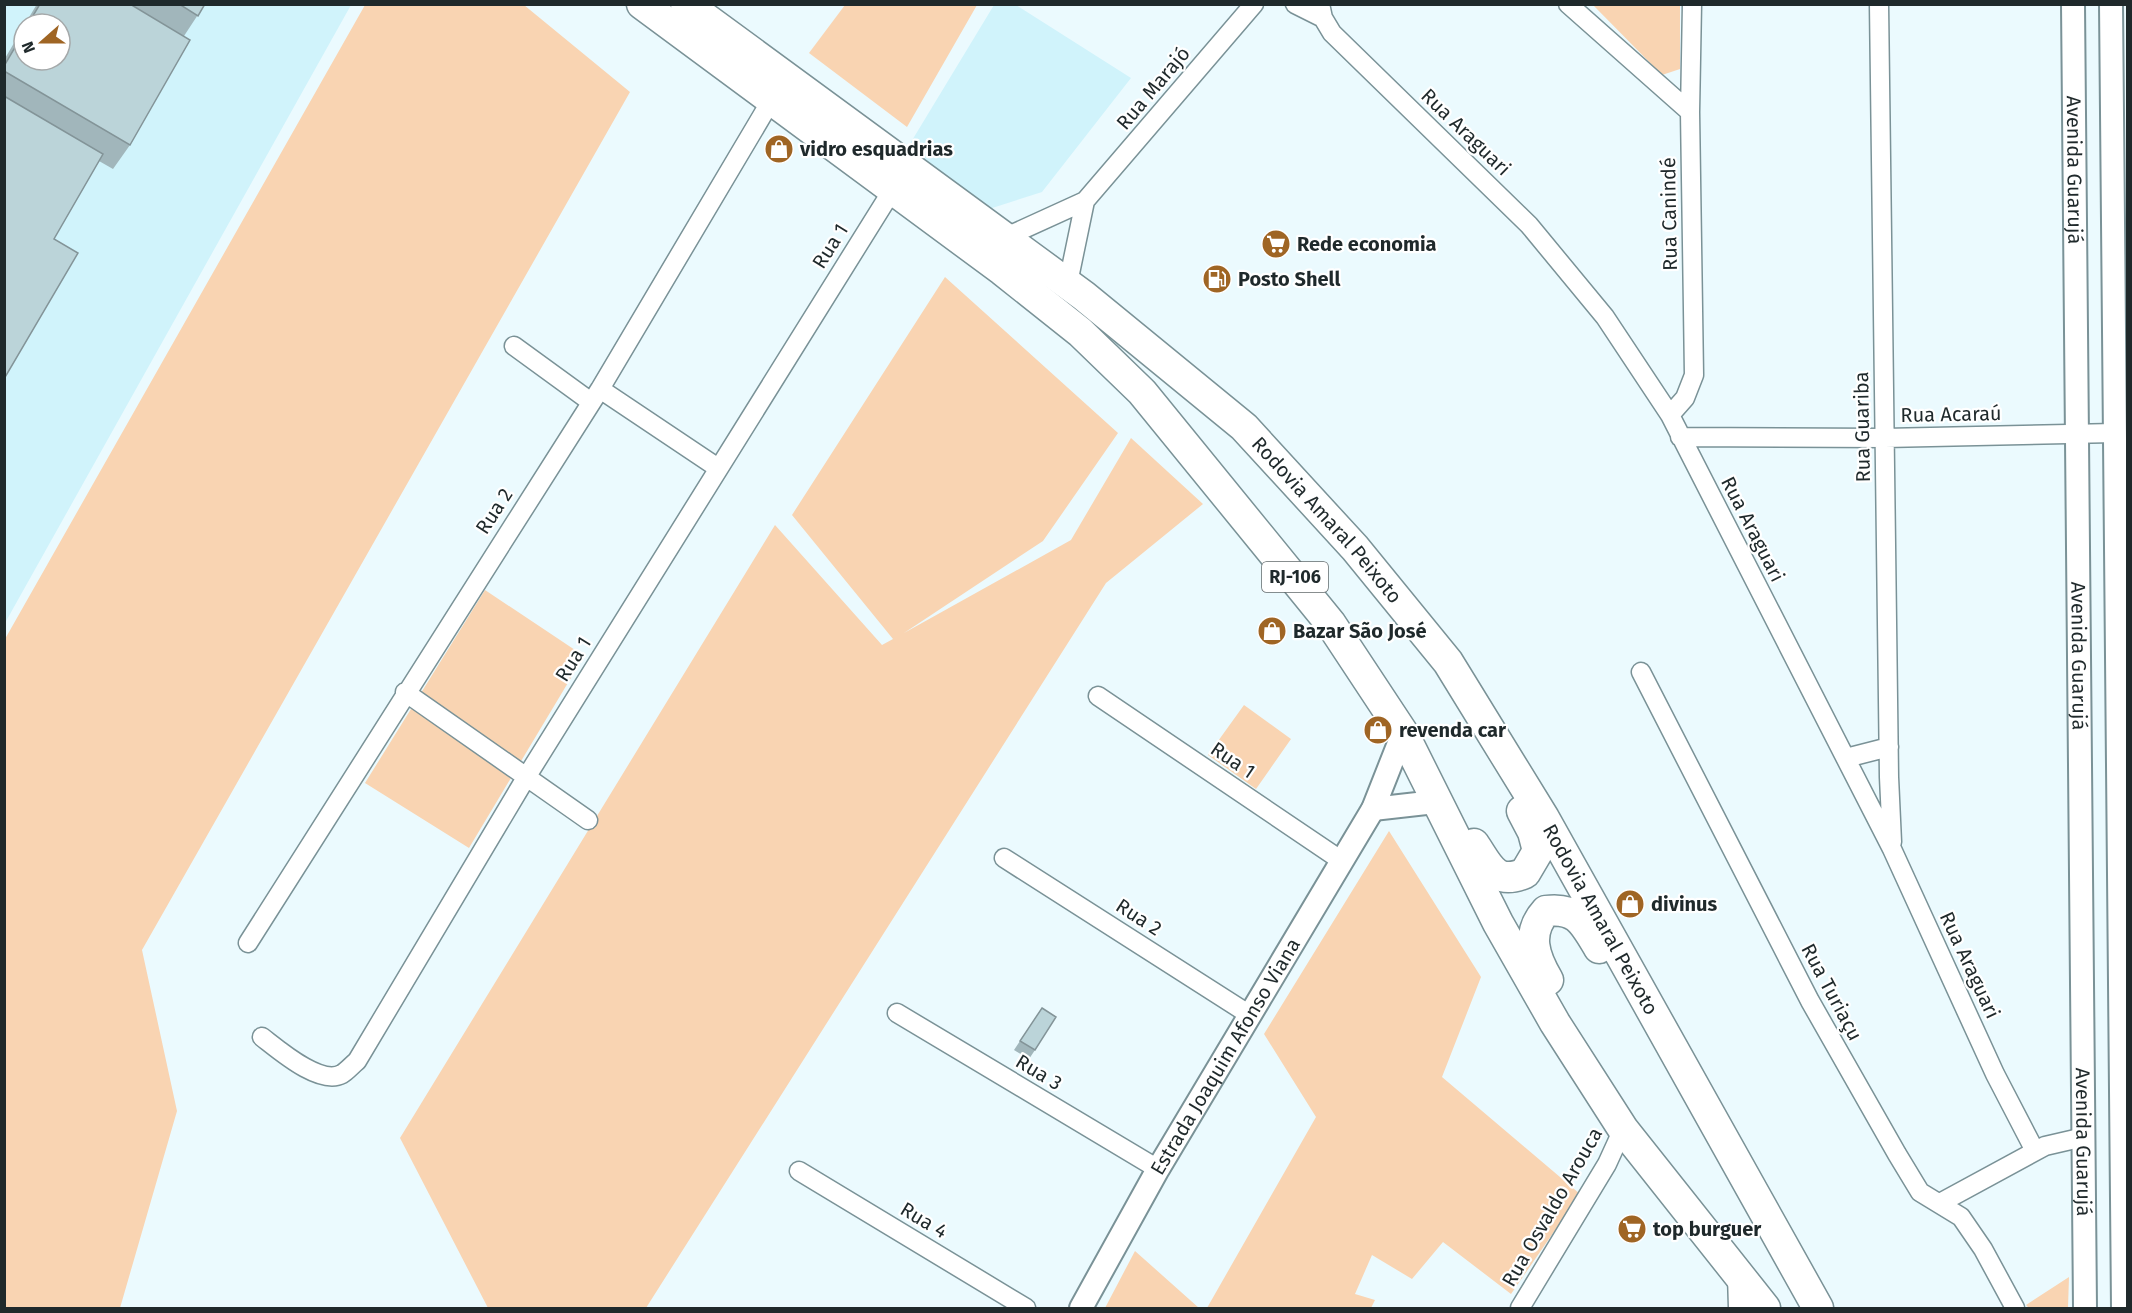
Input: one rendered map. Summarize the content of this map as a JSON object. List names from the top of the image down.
{
  "streets": {
    "highway": ["Rodovia Amaral Peixoto", "RJ-106"],
    "street": [
      "Rua Marajó",
      "Rua Araguari",
      "Avenida Guarujá",
      "Rua Canindé",
      "Rua 1",
      "Rua Acaraú",
      "Rua Guariba",
      "Rua 2",
      "Rua Turiaçu",
      "Estrada Joaquim Afonso Viana",
      "Rua 3",
      "Rua Osvaldo Arouca",
      "Rua 4"
    ]
  },
  "crossings": [
    ["Rua Marajó", "Rodovia Amaral Peixoto"],
    ["Rua Araguari", "Rua Canindé"],
    ["Rua Araguari", "Rua Acaraú"],
    ["Rua Araguari", "Rua Guariba"],
    ["Avenida Guarujá", "Rua Acaraú"],
    ["Rua 1", "RJ-106"],
    ["Rua 1", "Estrada Joaquim Afonso Viana"],
    ["Rua Acaraú", "Rua Guariba"],
    ["Rua 2", "RJ-106"],
    ["Rua 2", "Estrada Joaquim Afonso Viana"],
    ["RJ-106", "Estrada Joaquim Afonso Viana"],
    ["RJ-106", "Rua Osvaldo Arouca"],
    ["Estrada Joaquim Afonso Viana", "Rua 3"]
  ],
  "places": {
    "shop": [
      "vidro esquadrias",
      "Bazar São José",
      "revenda car",
      "divinus"
    ],
    "supermarket": ["Rede economia", "top burguer"],
    "fuel station": ["Posto Shell"]
  },
  "north": "left"
}
